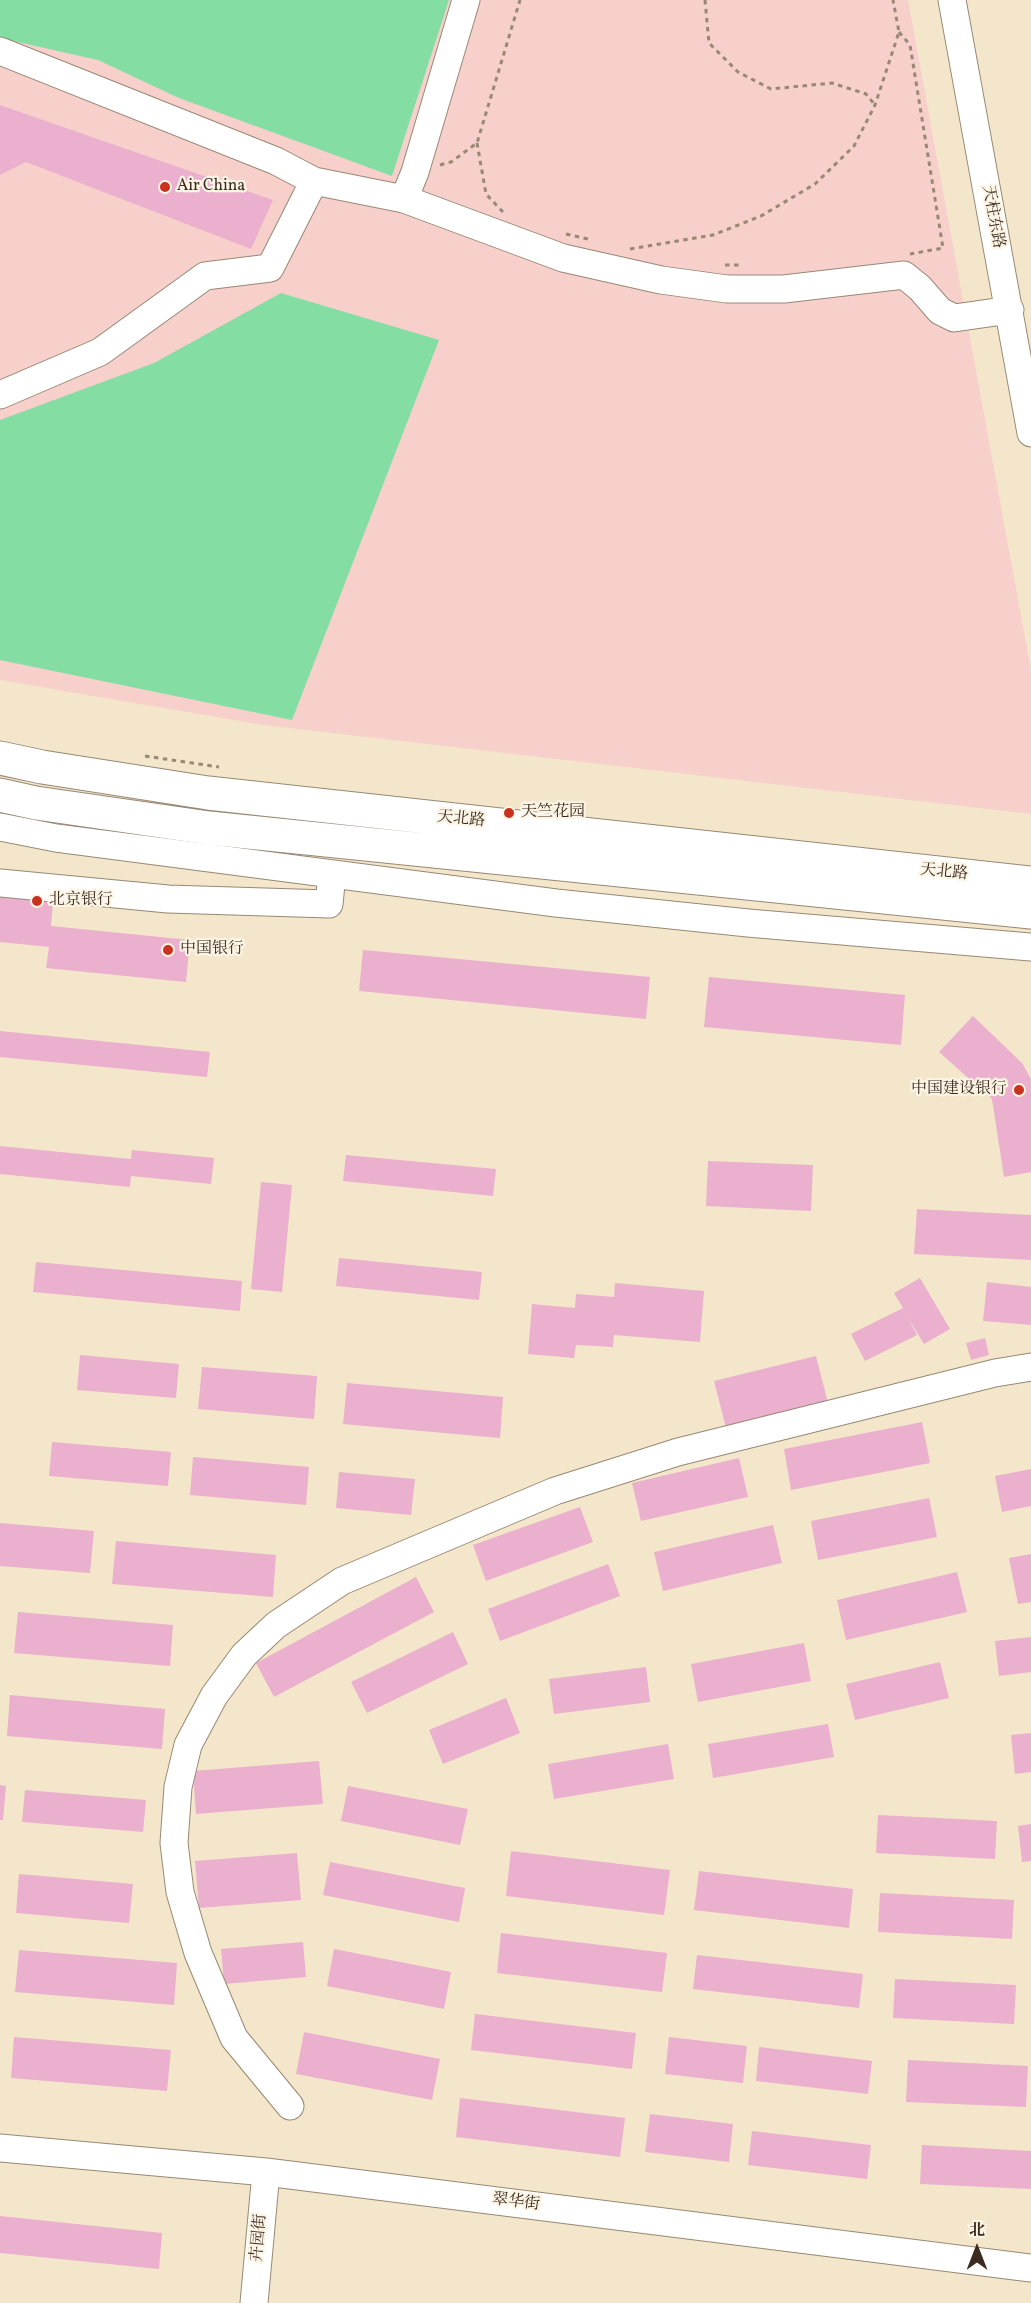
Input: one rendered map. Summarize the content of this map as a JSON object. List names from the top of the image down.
{
  "streets": {
    "main road": ["天北路"],
    "street": ["天柱东路", "翠华街", "卉园街"]
  },
  "crossings": [
    ["翠华街", "卉园街"]
  ],
  "places": [
    "Air China",
    "天竺花园",
    "北京银行",
    "中国银行",
    "中国建设银行"
  ],
  "north": "top"
}
